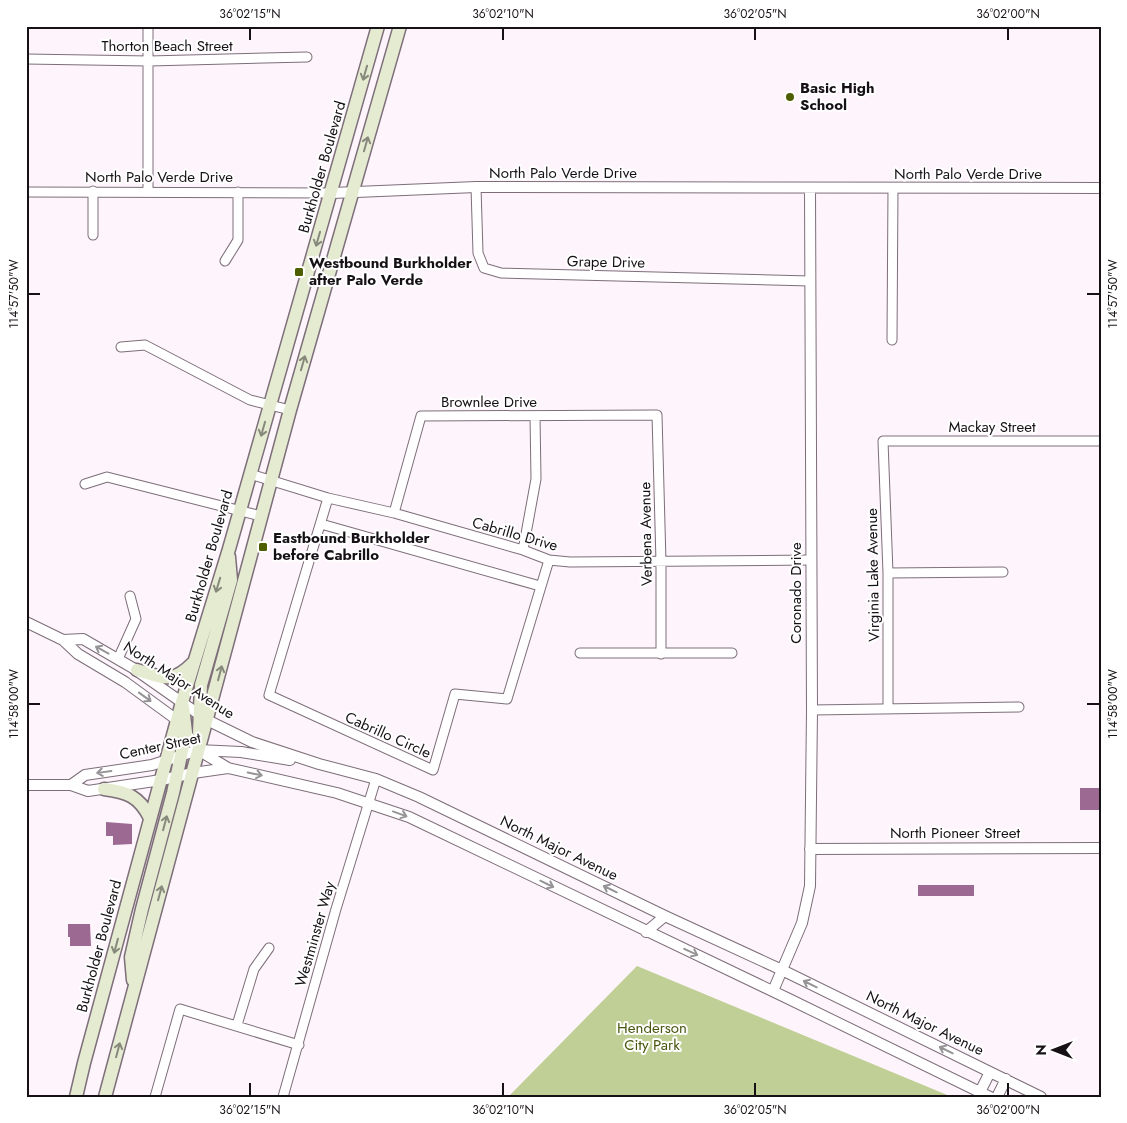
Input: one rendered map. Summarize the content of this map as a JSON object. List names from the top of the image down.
{
  "streets": {
    "main road": ["Burkholder Boulevard"],
    "street": [
      "Thorton Beach Street",
      "North Palo Verde Drive",
      "Grape Drive",
      "Brownlee Drive",
      "Mackay Street",
      "Cabrillo Drive",
      "Verbena Avenue",
      "Virginia Lake Avenue",
      "Coronado Drive",
      "North Major Avenue",
      "Cabrillo Circle",
      "Center Street",
      "North Pioneer Street",
      "Westminster Way"
    ]
  },
  "crossings": [
    ["Burkholder Boulevard", "North Palo Verde Drive"],
    ["Burkholder Boulevard", "Cabrillo Drive"],
    ["Burkholder Boulevard", "North Major Avenue"],
    ["Burkholder Boulevard", "Center Street"],
    ["North Palo Verde Drive", "Grape Drive"],
    ["North Palo Verde Drive", "Coronado Drive"],
    ["Grape Drive", "Coronado Drive"],
    ["Brownlee Drive", "Cabrillo Drive"],
    ["Brownlee Drive", "Verbena Avenue"],
    ["Mackay Street", "Virginia Lake Avenue"],
    ["Cabrillo Drive", "Verbena Avenue"],
    ["Cabrillo Drive", "Coronado Drive"],
    ["Cabrillo Drive", "Cabrillo Circle"],
    ["Coronado Drive", "North Major Avenue"],
    ["Coronado Drive", "North Pioneer Street"],
    ["North Major Avenue", "Center Street"],
    ["North Major Avenue", "Westminster Way"]
  ],
  "parks": ["Henderson City Park"],
  "places": {
    "other": ["Basic High School"],
    "transit": ["Westbound Burkholder after Palo Verde", "Eastbound Burkholder before Cabrillo"]
  },
  "north": "left",
  "coordinates": [
    "36°02'15\"N",
    "36°02'10\"N",
    "36°02'05\"N",
    "36°02'00\"N",
    "114°57'50\"W",
    "114°58'00\"W"
  ]
}
